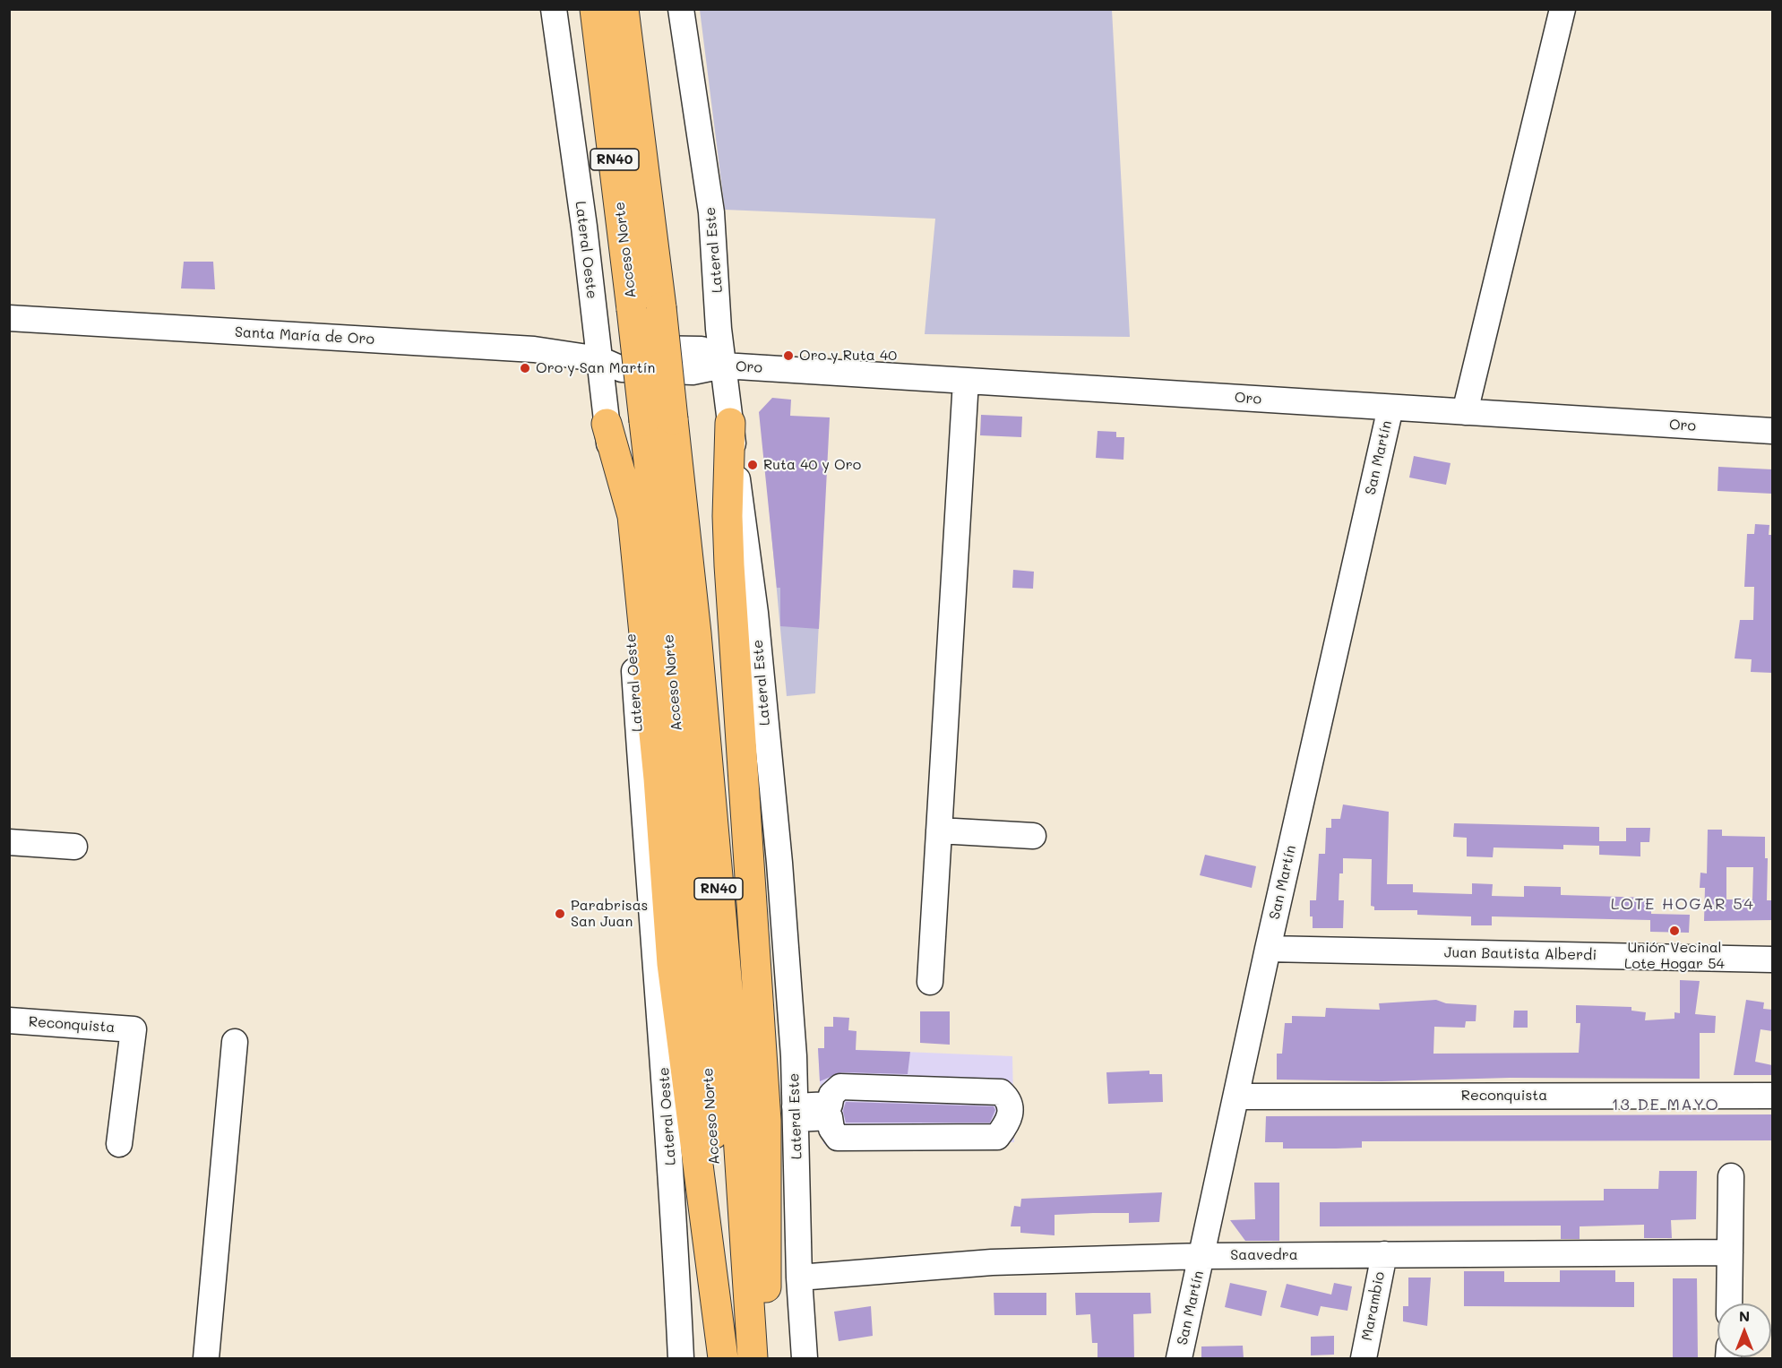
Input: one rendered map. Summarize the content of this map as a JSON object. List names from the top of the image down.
{
  "streets": {
    "highway": ["RN40", "Acceso Norte"],
    "street": [
      "Lateral Oeste",
      "Lateral Este",
      "Santa María de Oro",
      "Oro",
      "San Martín",
      "Juan Bautista Alberdi",
      "Reconquista",
      "Saavedra",
      "Marambio"
    ]
  },
  "crossings": [
    ["Lateral Oeste", "Santa María de Oro"],
    ["Lateral Oeste", "Oro"],
    ["Lateral Este", "Oro"],
    ["Lateral Este", "Saavedra"],
    ["Santa María de Oro", "Oro"],
    ["Oro", "San Martín"],
    ["San Martín", "Juan Bautista Alberdi"],
    ["San Martín", "Reconquista"],
    ["San Martín", "Saavedra"],
    ["Saavedra", "Marambio"]
  ],
  "districts": ["LOTE HOGAR 54", "13 DE MAYO"],
  "places": [
    "Oro y Ruta 40",
    "Oro y San Martín",
    "Ruta 40 y Oro",
    "Parabrisas San Juan",
    "Unión Vecinal Lote Hogar 54"
  ],
  "north": "top"
}
